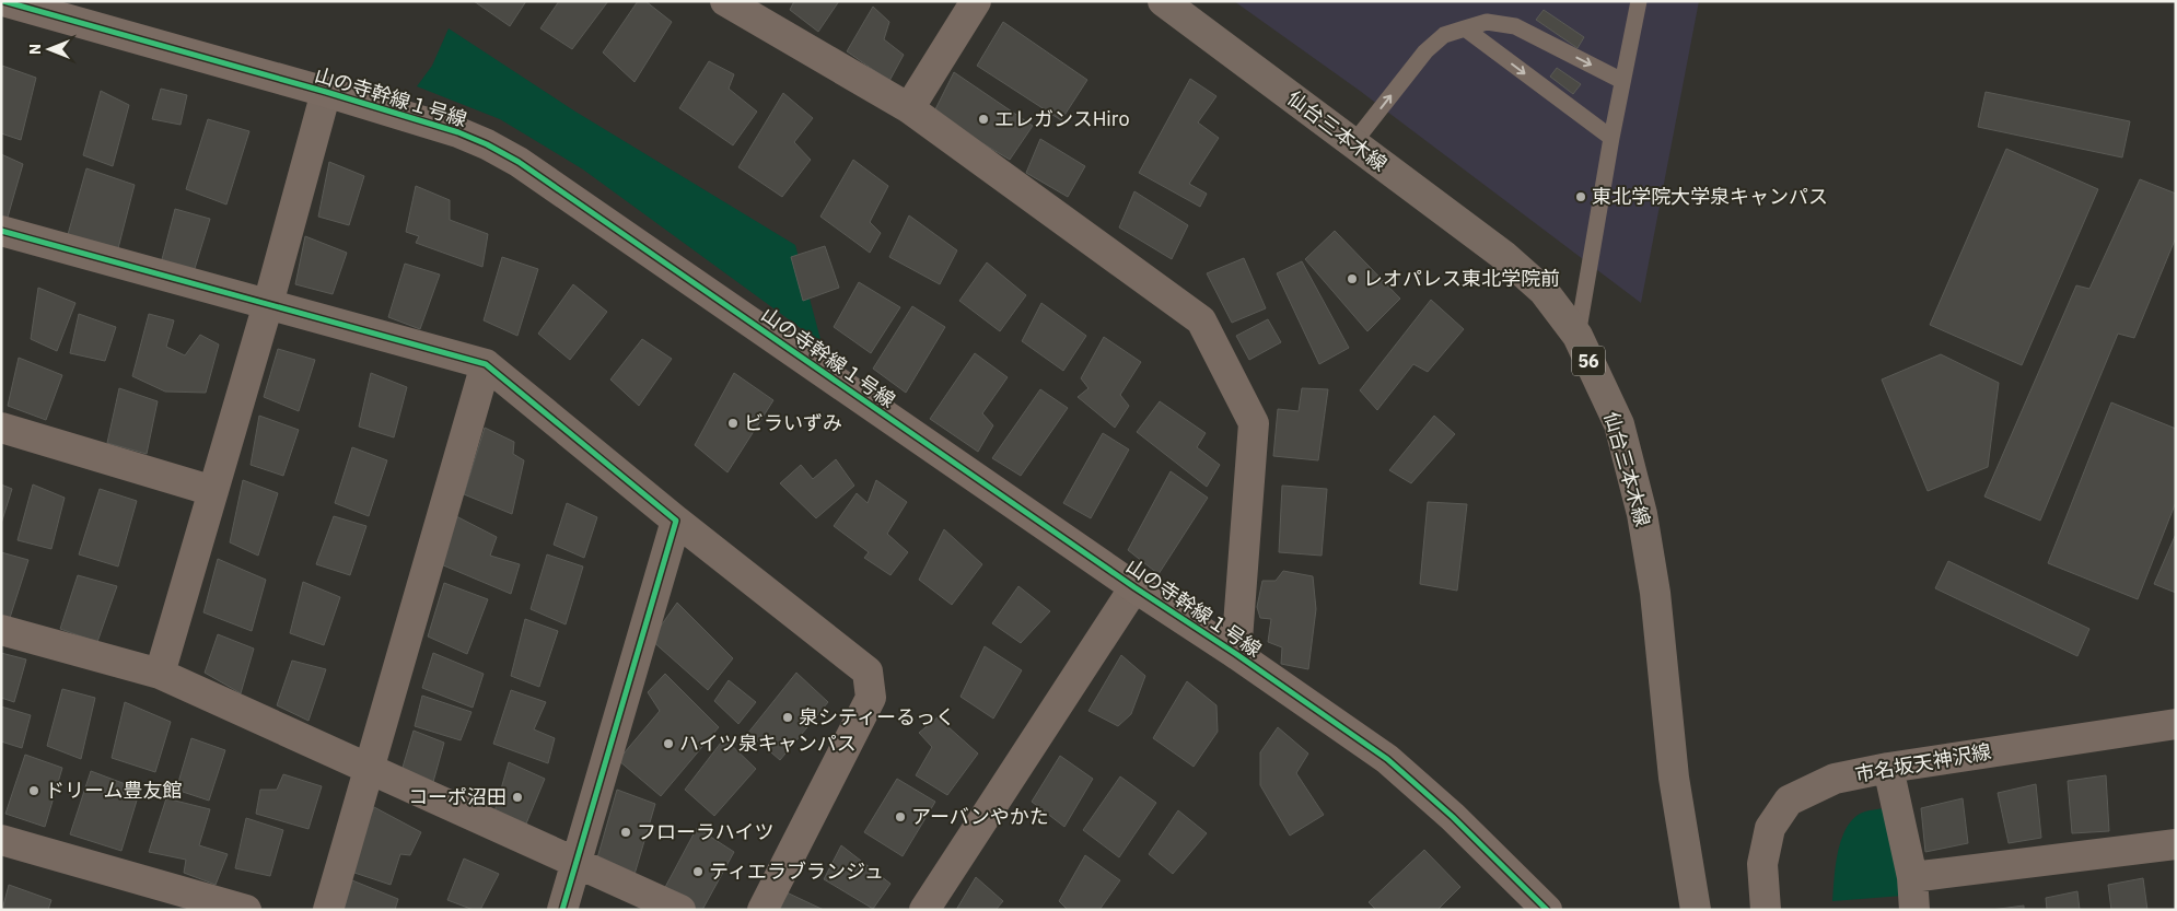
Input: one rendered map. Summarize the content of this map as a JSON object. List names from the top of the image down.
{
  "streets": {
    "main road": ["仙台三本木線", "56"],
    "street": ["山の寺幹線１号線", "市名坂天神沢線"]
  },
  "places": [
    "エレガンスHiro",
    "東北学院大学泉キャンパス",
    "レオパレス東北学院前",
    "ビラいずみ",
    "泉シティーるっく",
    "ハイツ泉キャンパス",
    "ドリーム豊友館",
    "コーポ沼田",
    "アーバンやかた",
    "フローラハイツ",
    "ティエラブランジュ"
  ],
  "north": "left"
}
